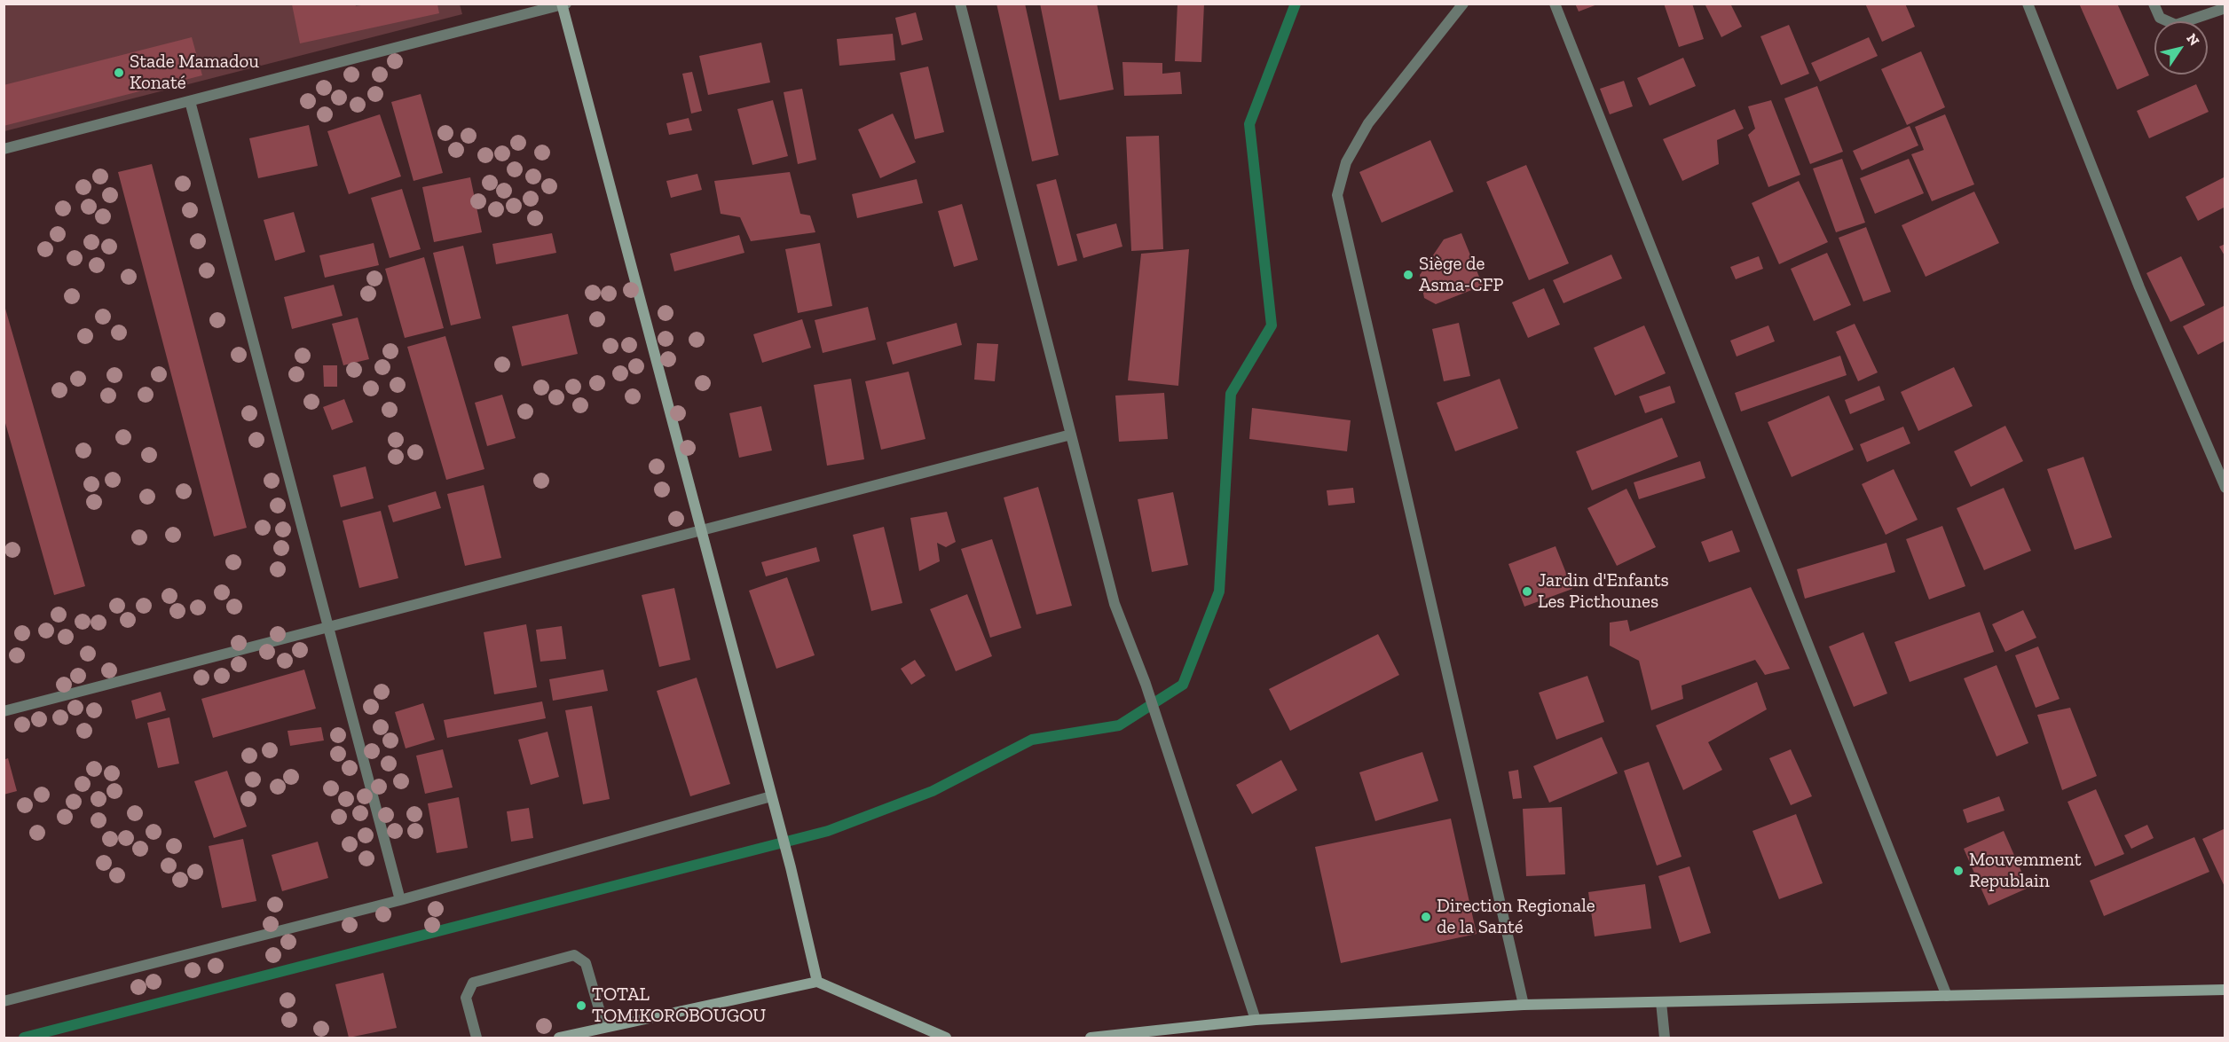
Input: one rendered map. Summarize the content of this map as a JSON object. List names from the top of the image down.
{
  "places": [
    "Stade Mamadou Konaté",
    "Siège de Asma-CFP",
    "Jardin d'Enfants Les Picthounes",
    "Mouvemment Republain",
    "Direction Regionale de la Santé",
    "TOTAL TOMIKOROBOUGOU"
  ],
  "north": "top right"
}
